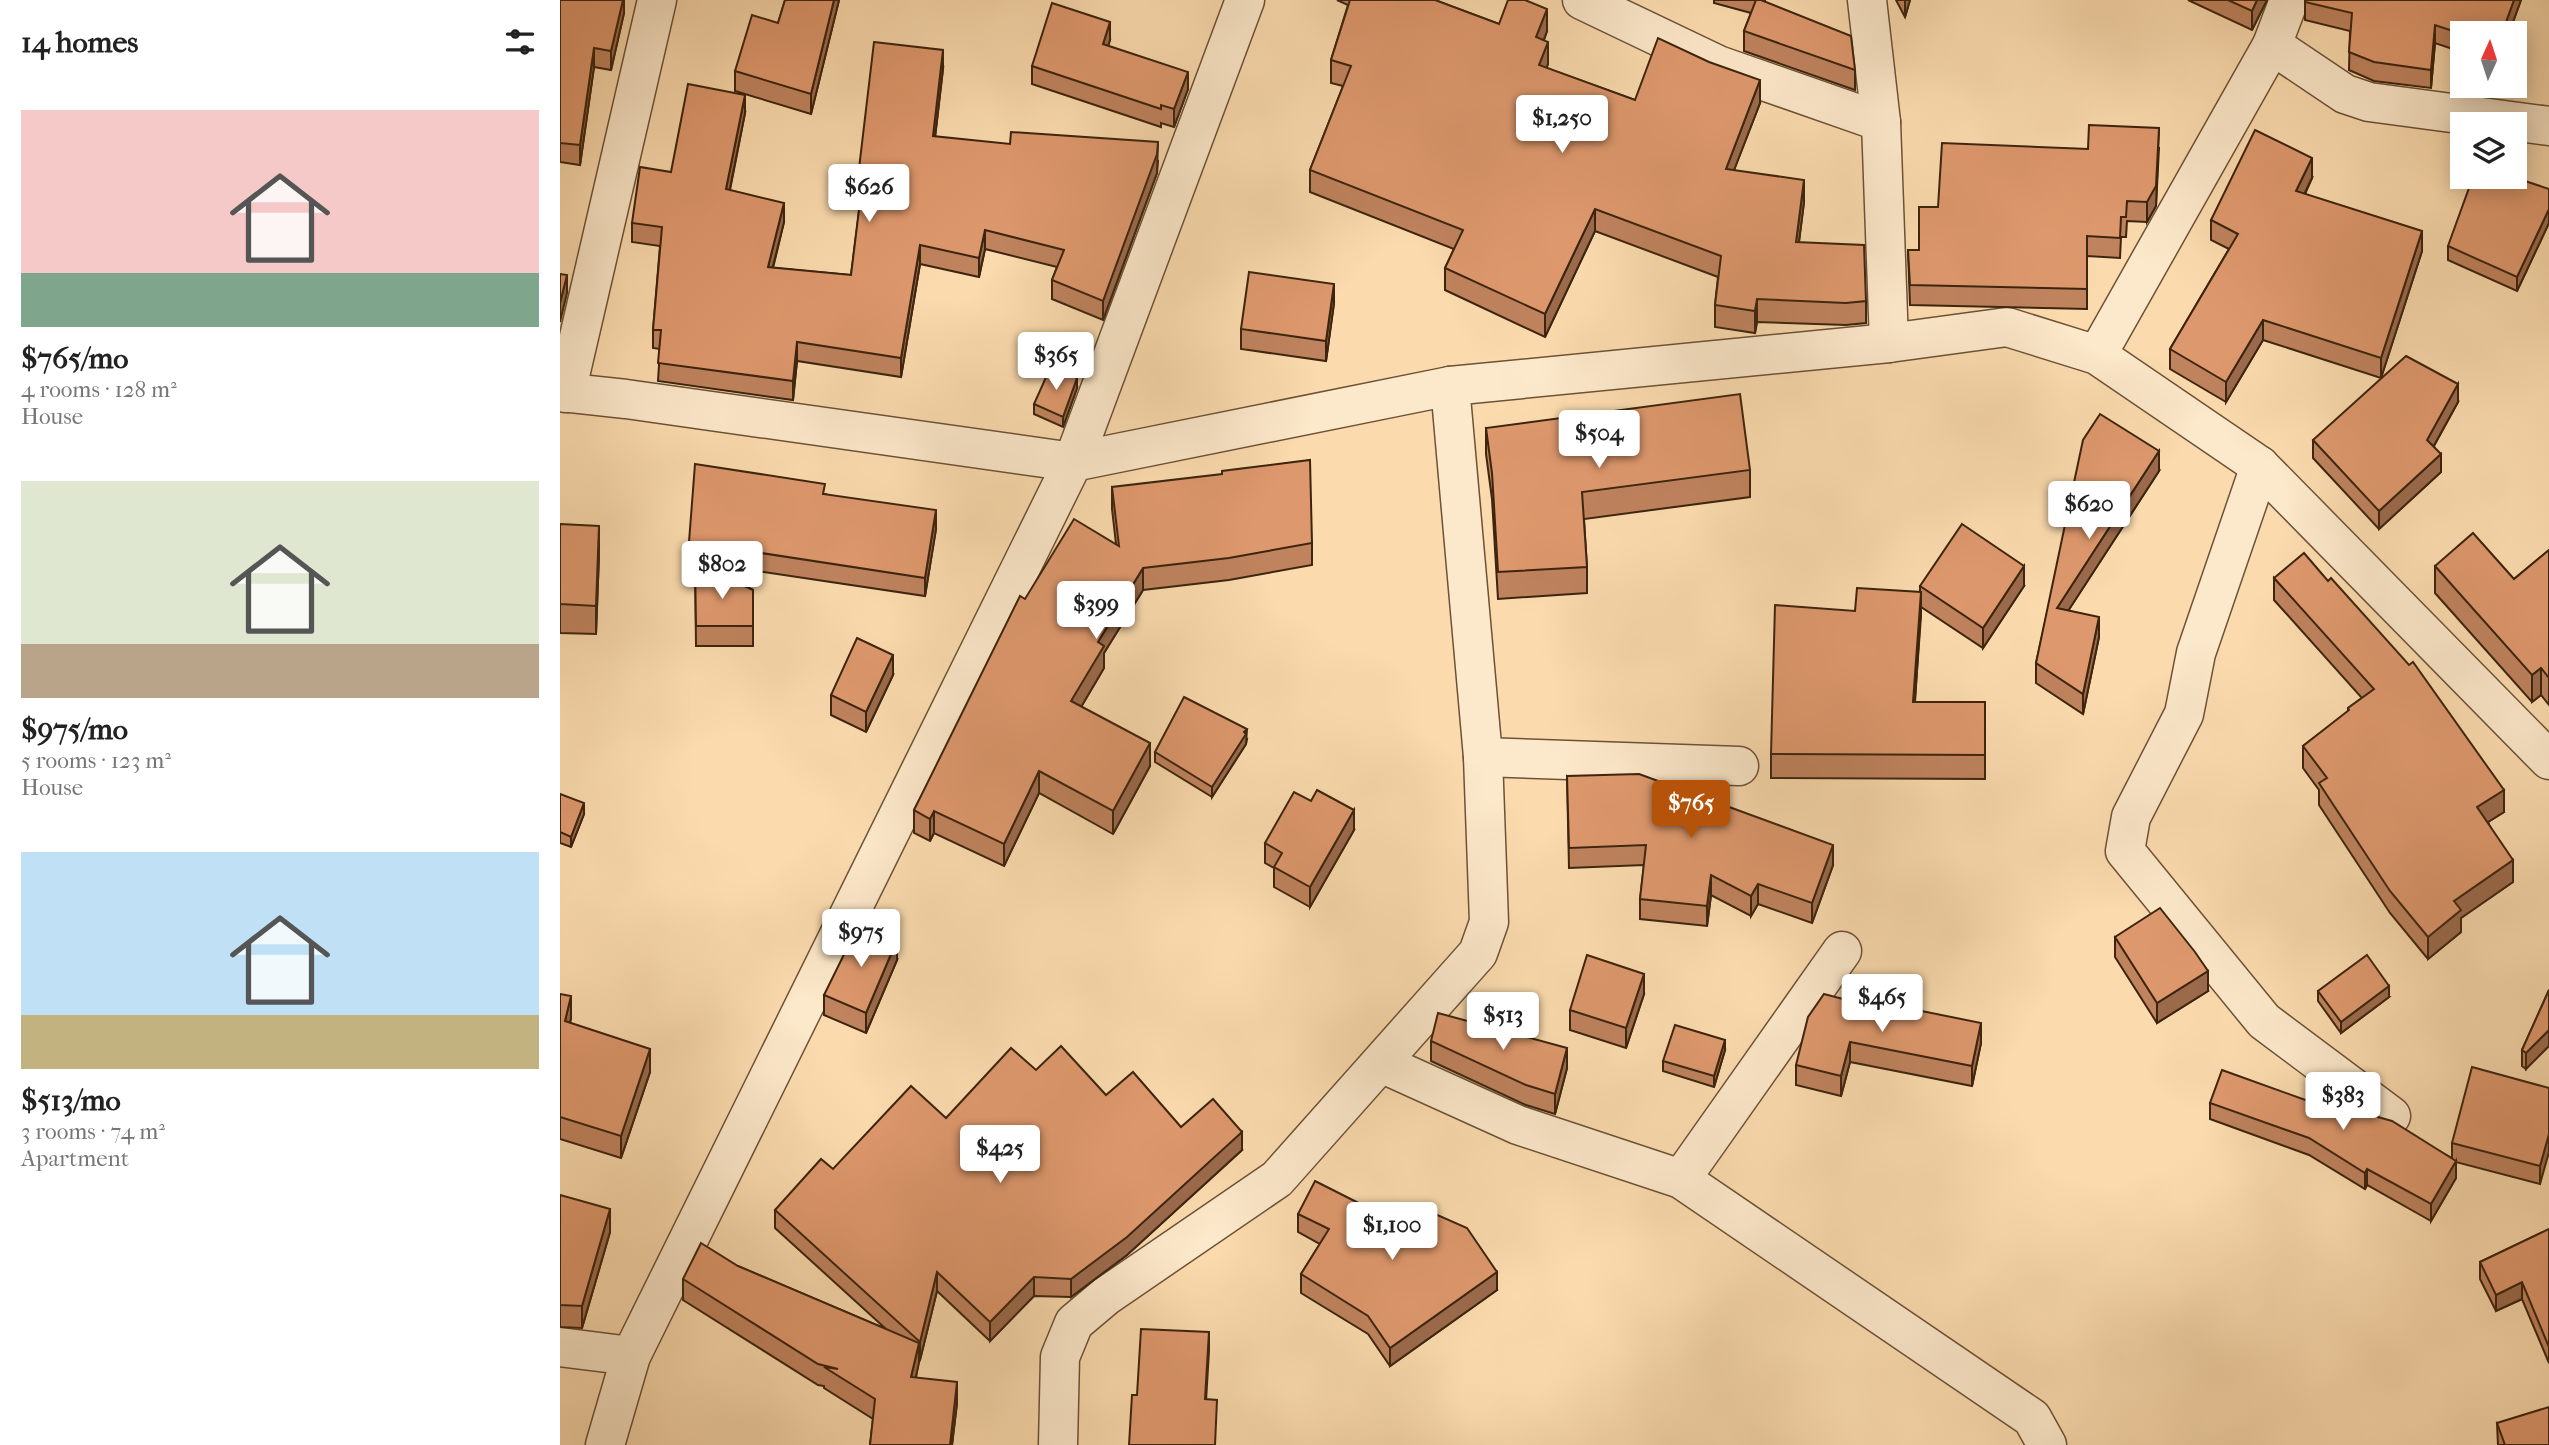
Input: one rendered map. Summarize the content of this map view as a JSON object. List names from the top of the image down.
{
  "north": "top",
  "page": {
    "heading": "14 homes",
    "list": [
      {
        "name": "$765/mo",
        "note": "4 rooms · 128 m² · House"
      },
      {
        "name": "$975/mo",
        "note": "5 rooms · 123 m² · House"
      },
      {
        "name": "$513/mo",
        "note": "3 rooms · 74 m² · Apartment"
      }
    ],
    "price": [
      "$1,250",
      "$626",
      "$365",
      "$504",
      "$620",
      "$802",
      "$399",
      "$765",
      "$975",
      "$465",
      "$513",
      "$383",
      "$425",
      "$1,100"
    ]
  }
}
